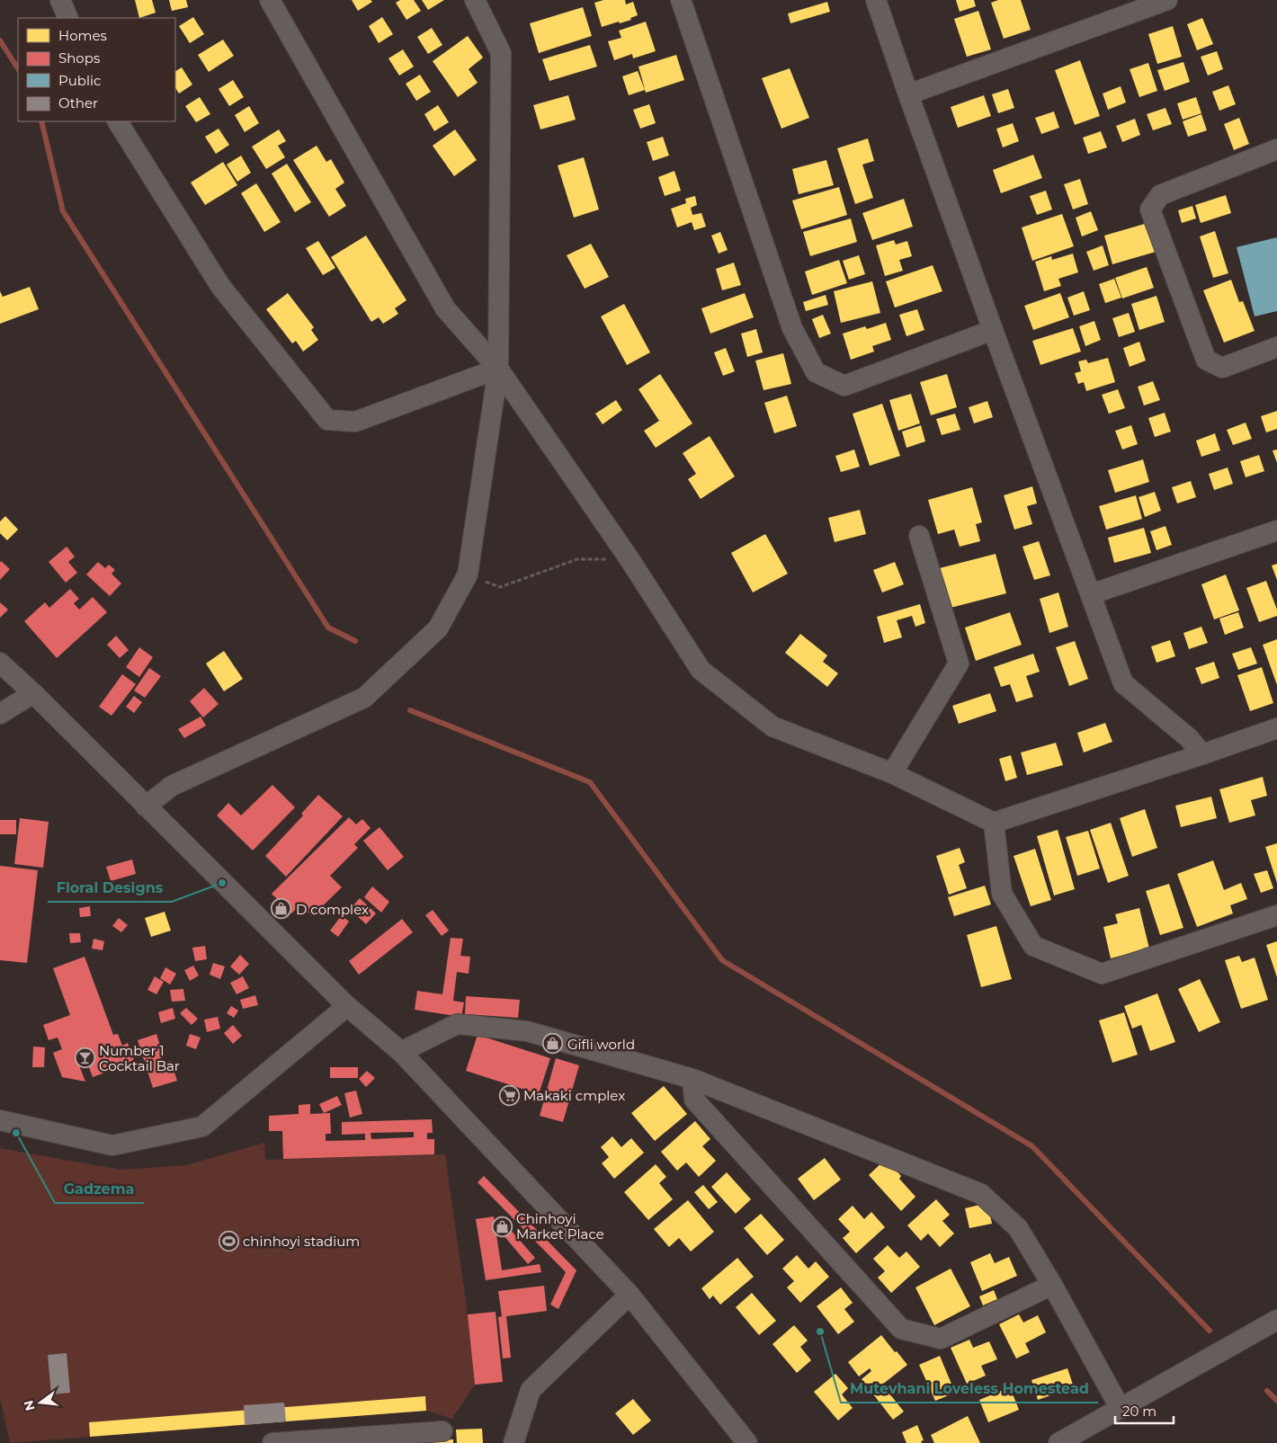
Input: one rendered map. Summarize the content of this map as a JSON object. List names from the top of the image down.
{
  "places": {
    "other": ["Floral Designs", "Gadzema", "Mutevhani Loveless Homestead"],
    "shop": ["D complex", "Gifli world", "Chinhoyi Market Place"],
    "bar": ["Number 1 Cocktail Bar"],
    "supermarket": ["Makaki cmplex"],
    "sports": ["chinhoyi stadium"]
  },
  "legend": [
    "Homes",
    "Shops",
    "Public",
    "Other"
  ],
  "scale_bar": "20 m",
  "north": "left"
}
